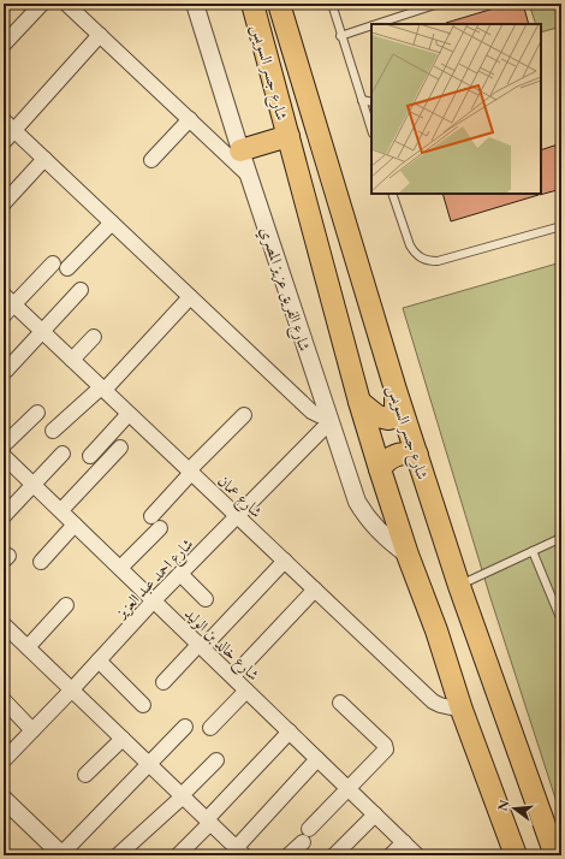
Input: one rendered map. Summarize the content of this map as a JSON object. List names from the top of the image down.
{
  "streets": {
    "main road": ["شارع جسر السويس"],
    "street": [
      "شارع الفريق عزيز المصري",
      "شارع عمان",
      "شارع احمد عبد العزيز",
      "شارع خالد بن الوليد"
    ]
  },
  "crossings": [
    ["شارع جسر السويس", "شارع الفريق عزيز المصري"],
    ["شارع جسر السويس", "شارع عمان"],
    ["شارع الفريق عزيز المصري", "شارع احمد عبد العزيز"],
    ["شارع عمان", "شارع احمد عبد العزيز"],
    ["شارع احمد عبد العزيز", "شارع خالد بن الوليد"]
  ],
  "north": "left"
}
